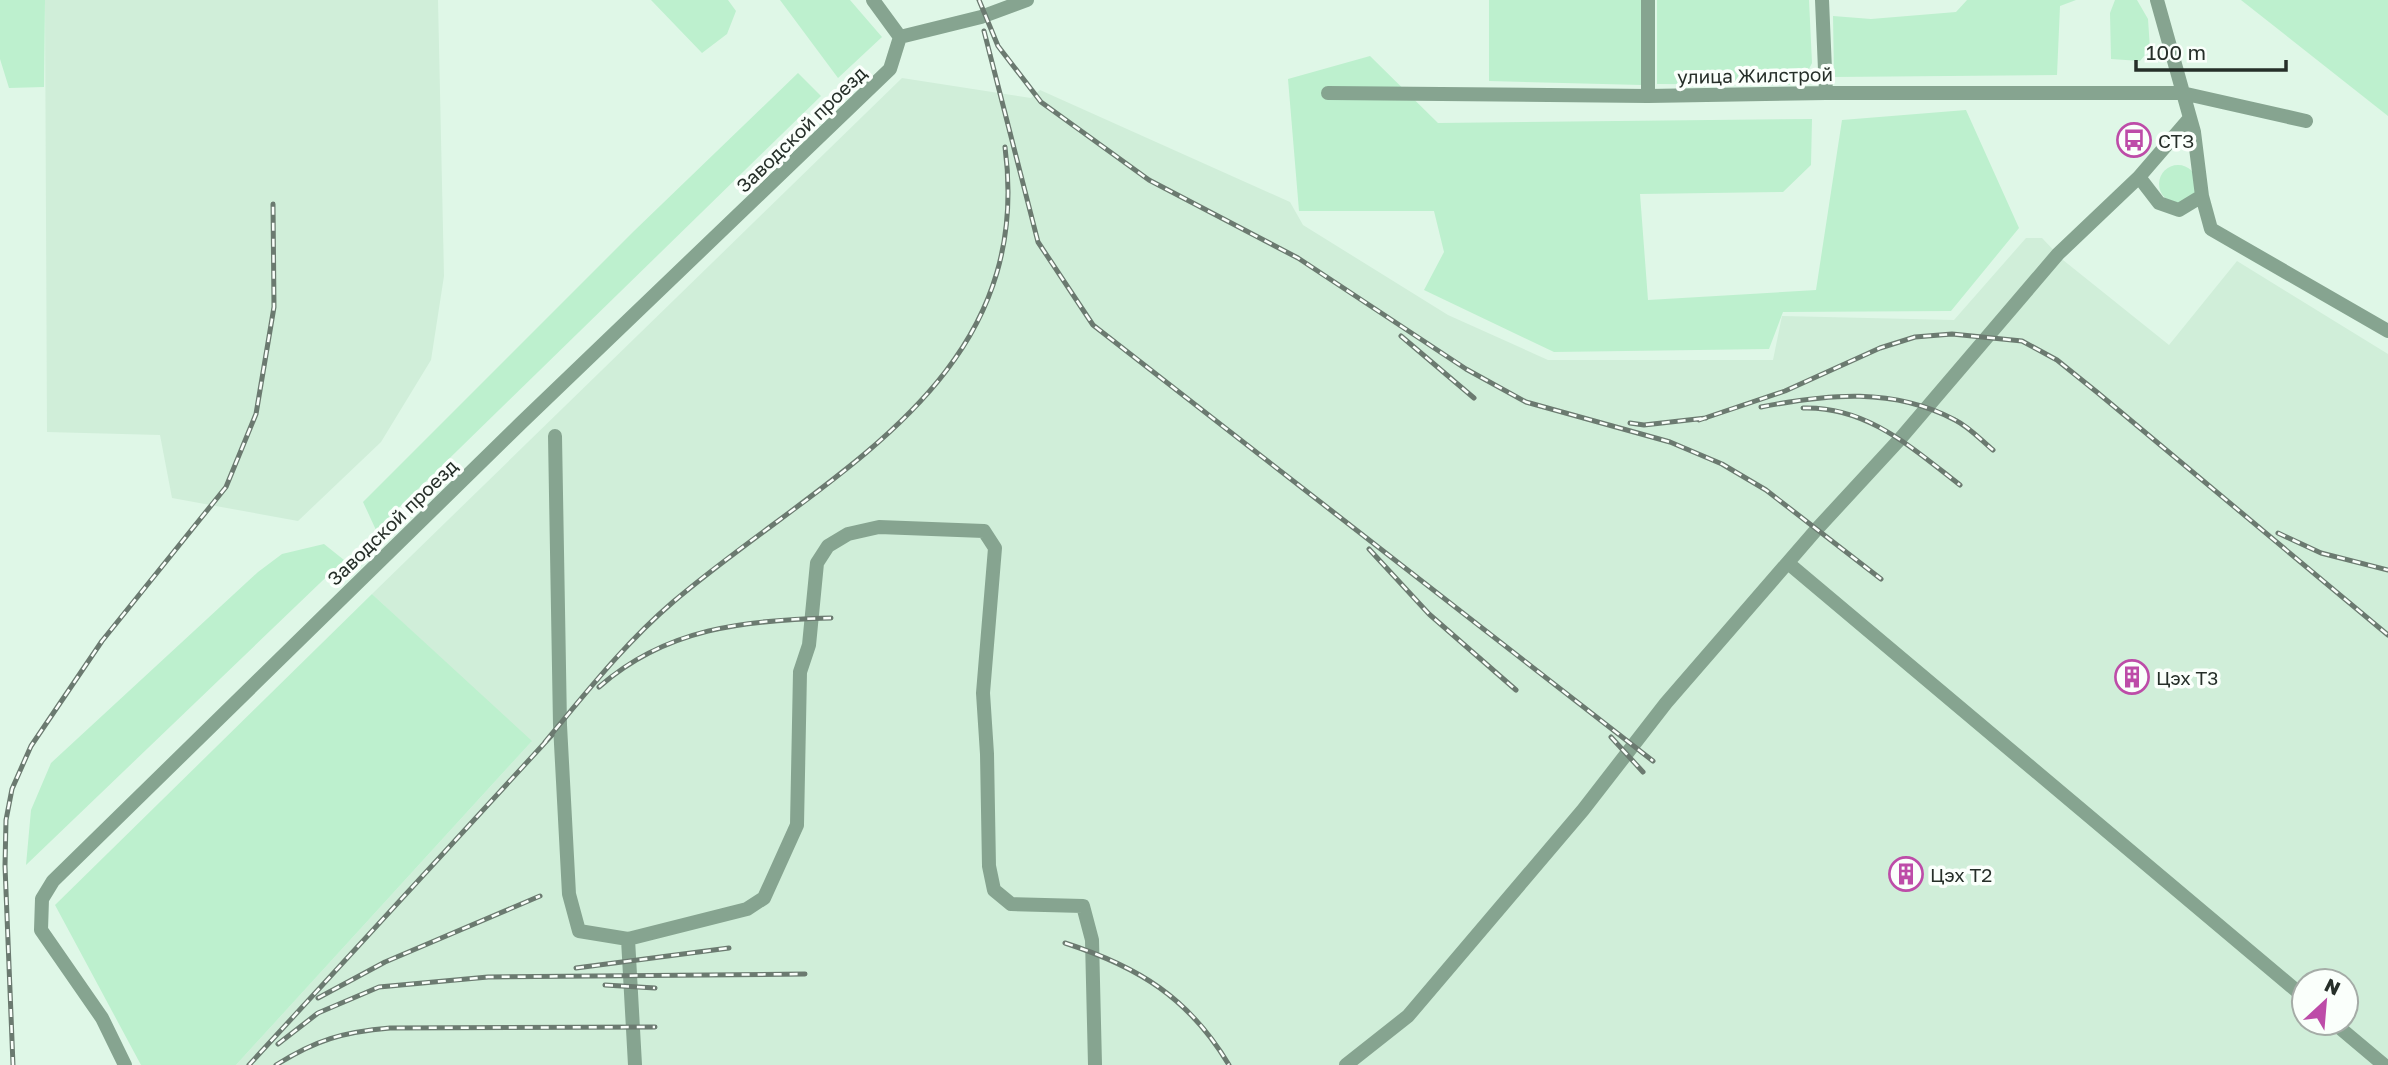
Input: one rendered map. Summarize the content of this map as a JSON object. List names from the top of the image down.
{
  "streets": {
    "street": ["улица Жилстрой", "Заводской проезд"]
  },
  "places": {
    "bus stop": ["СТЗ"],
    "building": ["Цэх Т3", "Цэх Т2"]
  },
  "scale_bar": "100 m",
  "north": "top right"
}
